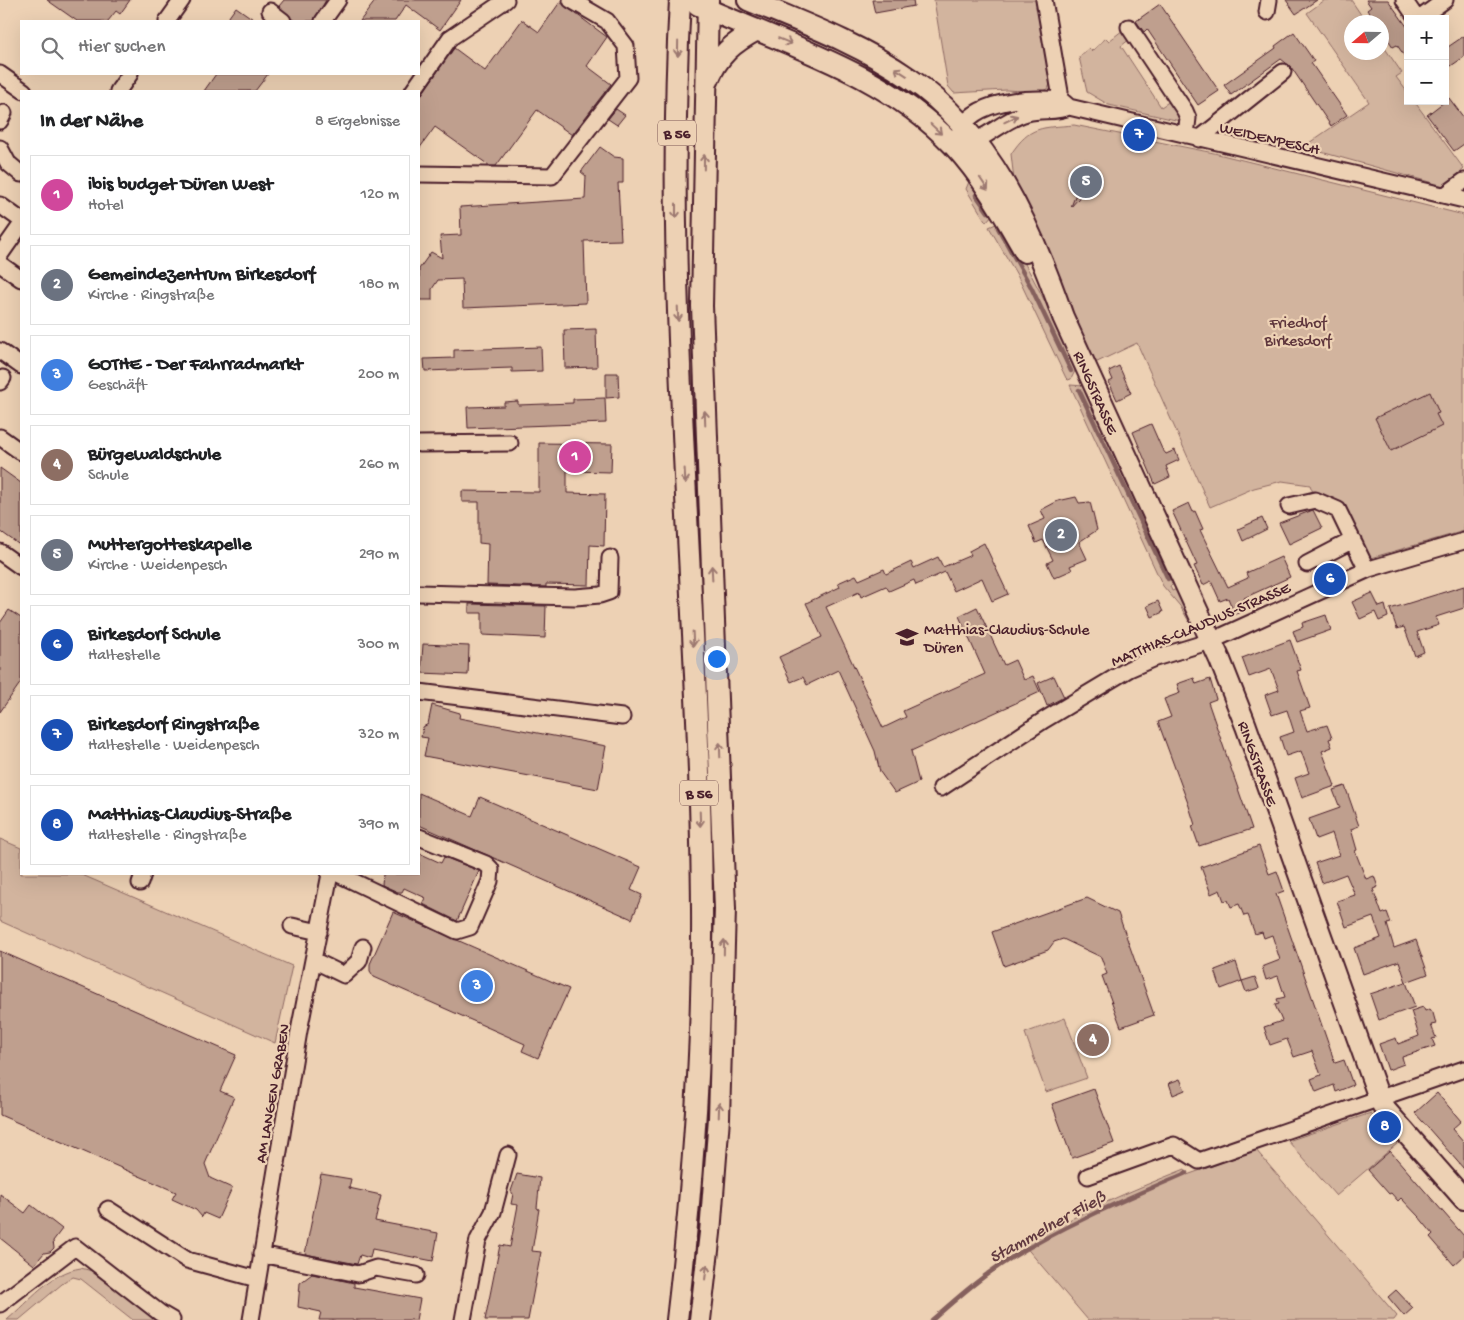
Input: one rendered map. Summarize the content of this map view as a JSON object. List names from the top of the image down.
{
  "streets": {
    "main road": ["B 56", "RINGSTRASSE"],
    "street": ["WEIDENPESCH", "MATTHIAS-CLAUDIUS-STRASSE", "AM LANGEN GRABEN"]
  },
  "crossings": [
    ["B 56", "RINGSTRASSE"],
    ["WEIDENPESCH", "RINGSTRASSE"],
    ["RINGSTRASSE", "MATTHIAS-CLAUDIUS-STRASSE"]
  ],
  "water": ["Stammelner Fließ"],
  "parks": ["Friedhof Birkesdorf"],
  "places": {
    "school or university": ["Matthias-Claudius-Schule Düren"]
  },
  "north": "left",
  "page": {
    "map_buttons": ["+", "−"],
    "search": "Hier suchen",
    "heading": ["In der Nähe", "8 Ergebnisse"],
    "pins": [
      "7",
      "5",
      "1",
      "2",
      "6",
      "3",
      "4",
      "8"
    ],
    "list": [
      {
        "mark": "1",
        "name": "ibis budget Düren West",
        "note": "Hotel",
        "value": "120 m"
      },
      {
        "mark": "2",
        "name": "Gemeindezentrum Birkesdorf",
        "note": "Kirche · Ringstraße",
        "value": "180 m"
      },
      {
        "mark": "3",
        "name": "GOTHE - Der Fahrradmarkt",
        "note": "Geschäft",
        "value": "200 m"
      },
      {
        "mark": "4",
        "name": "Bürgewaldschule",
        "note": "Schule",
        "value": "260 m"
      },
      {
        "mark": "5",
        "name": "Muttergotteskapelle",
        "note": "Kirche · Weidenpesch",
        "value": "290 m"
      },
      {
        "mark": "6",
        "name": "Birkesdorf Schule",
        "note": "Haltestelle",
        "value": "300 m"
      },
      {
        "mark": "7",
        "name": "Birkesdorf Ringstraße",
        "note": "Haltestelle · Weidenpesch",
        "value": "320 m"
      },
      {
        "mark": "8",
        "name": "Matthias-Claudius-Straße",
        "note": "Haltestelle · Ringstraße",
        "value": "390 m"
      }
    ]
  }
}
